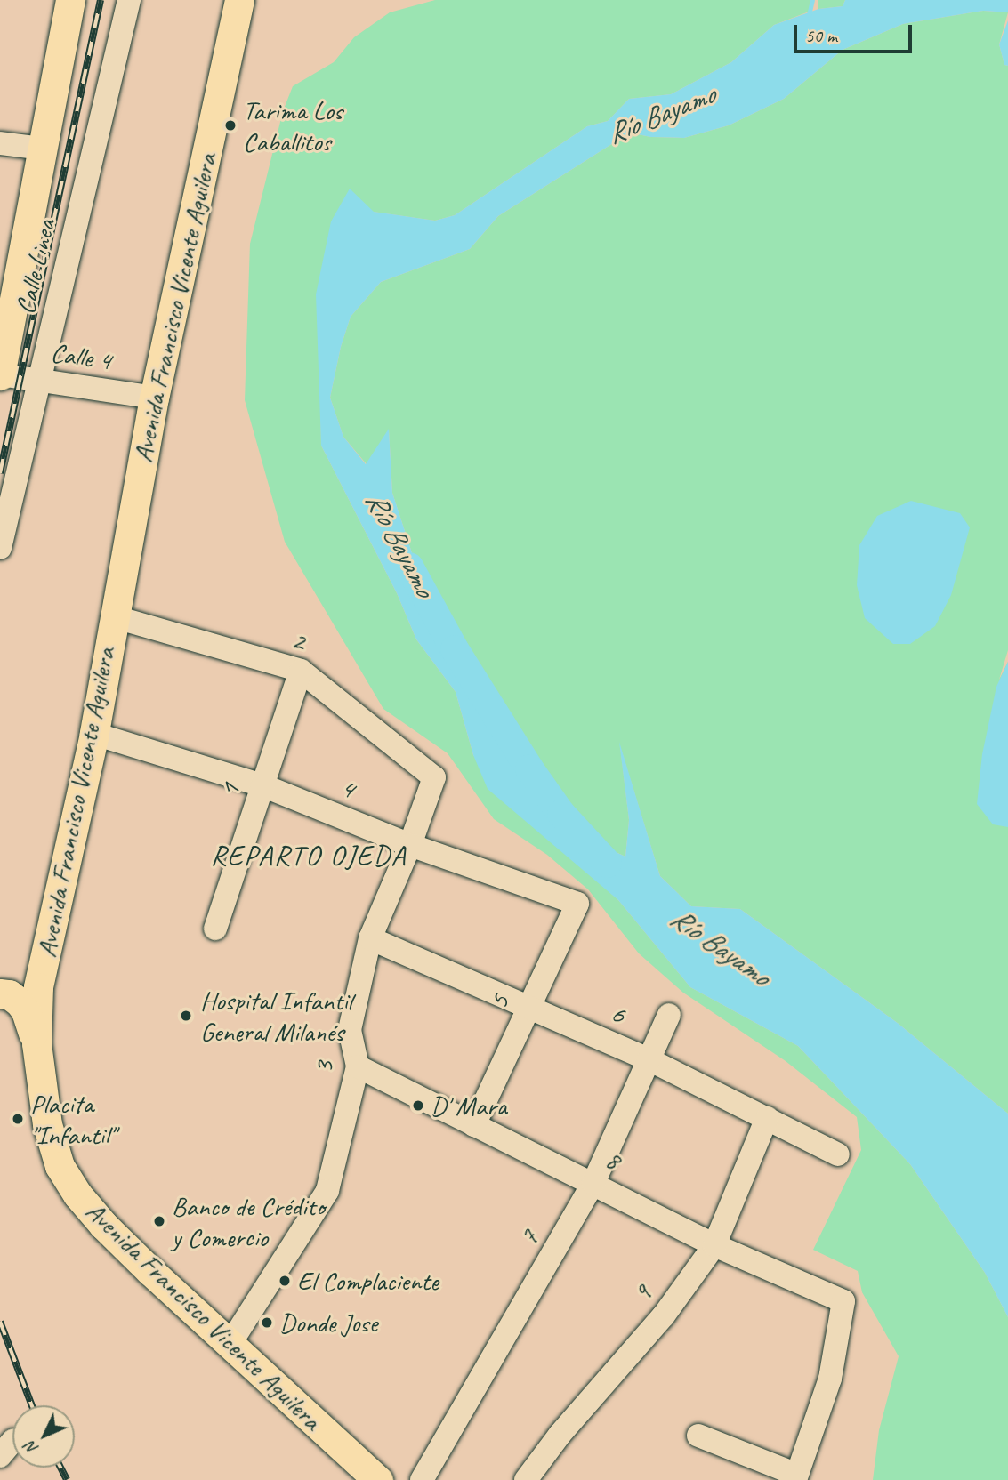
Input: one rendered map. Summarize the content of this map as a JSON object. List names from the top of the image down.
{
  "streets": {
    "main road": ["Avenida Francisco Vicente Aguilera"],
    "street": [
      "Calle Linea",
      "Calle 4",
      "2",
      "4",
      "1",
      "5",
      "6",
      "3",
      "8",
      "7",
      "9"
    ]
  },
  "crossings": [
    ["Calle Linea", "Calle 4"],
    ["Avenida Francisco Vicente Aguilera", "Calle 4"],
    ["Avenida Francisco Vicente Aguilera", "2"],
    ["Avenida Francisco Vicente Aguilera", "4"],
    ["Avenida Francisco Vicente Aguilera", "3"],
    ["2", "1"],
    ["2", "3"],
    ["4", "1"],
    ["4", "5"],
    ["4", "3"],
    ["5", "6"],
    ["5", "8"],
    ["6", "3"],
    ["6", "7"],
    ["6", "9"],
    ["3", "8"],
    ["8", "7"],
    ["8", "9"]
  ],
  "districts": ["REPARTO OJEDA"],
  "water": ["Río Bayamo"],
  "places": [
    "Tarima Los Caballitos",
    "Hospital Infantil General Milanés",
    "D' Mara",
    "Placita \"Infantil\"",
    "Banco de Crédito y Comercio",
    "El Complaciente",
    "Donde Jose"
  ],
  "scale_bar": "50 m",
  "north": "bottom left"
}
